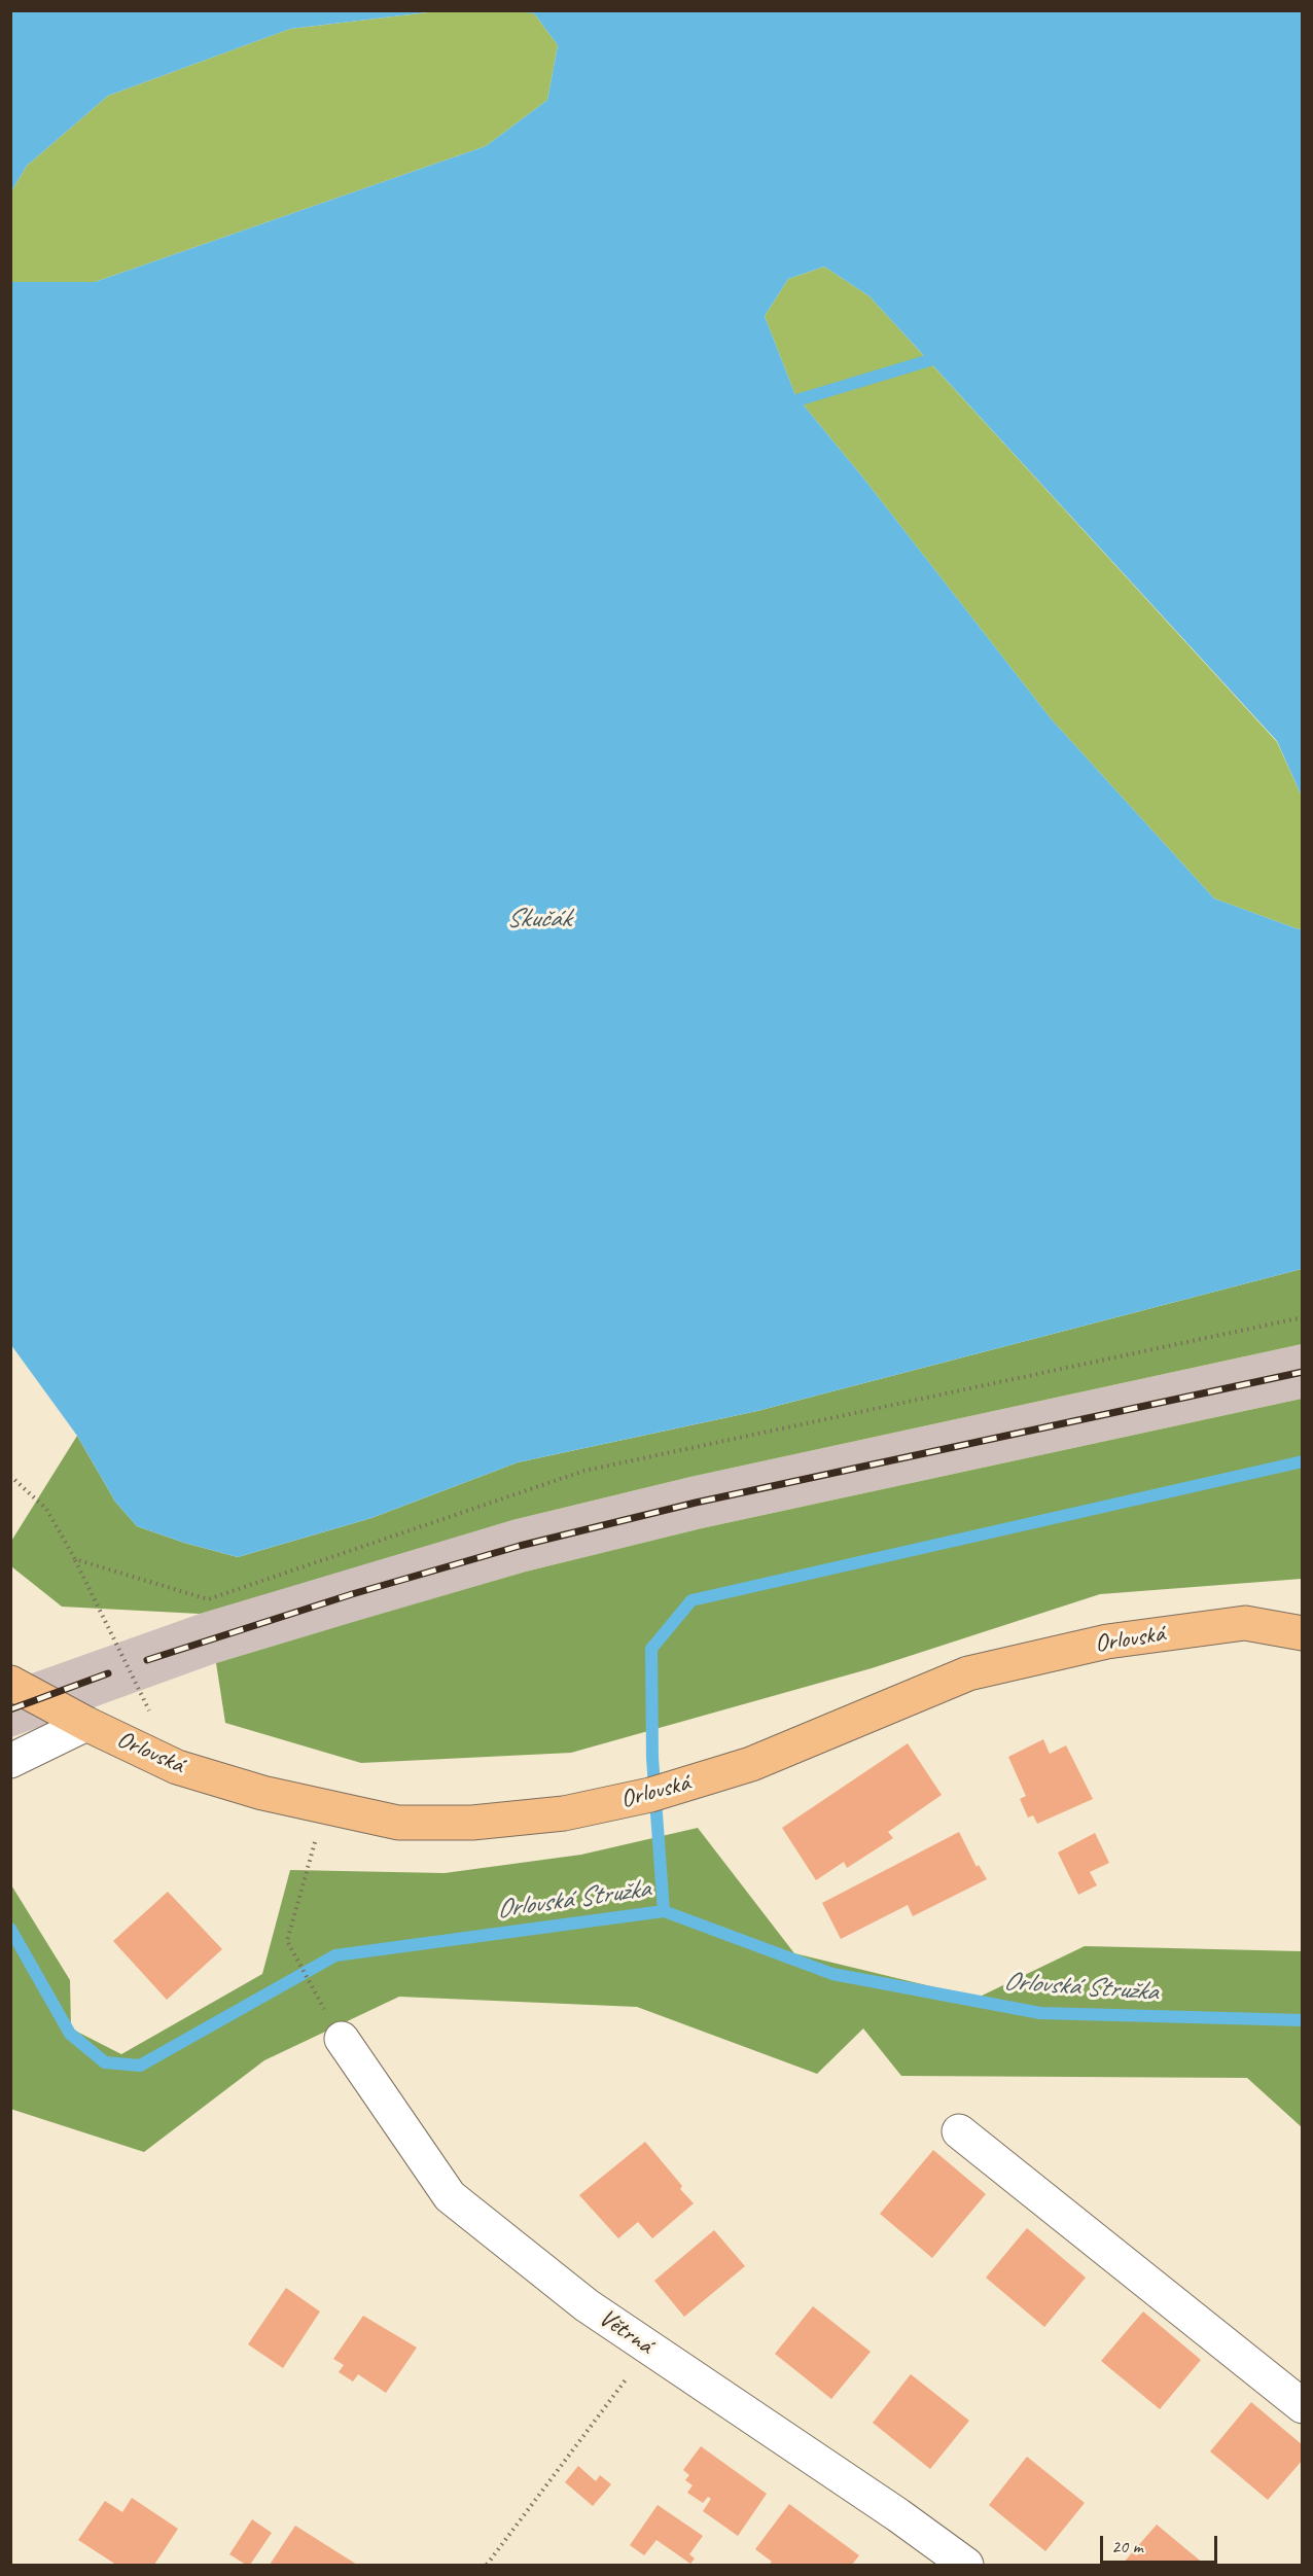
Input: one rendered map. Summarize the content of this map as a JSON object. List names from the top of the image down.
{
  "streets": {
    "main road": ["Orlovská"],
    "street": ["Větrná"]
  },
  "water": ["Skučák", "Orlovská Stružka"],
  "scale_bar": "20 m"
}
